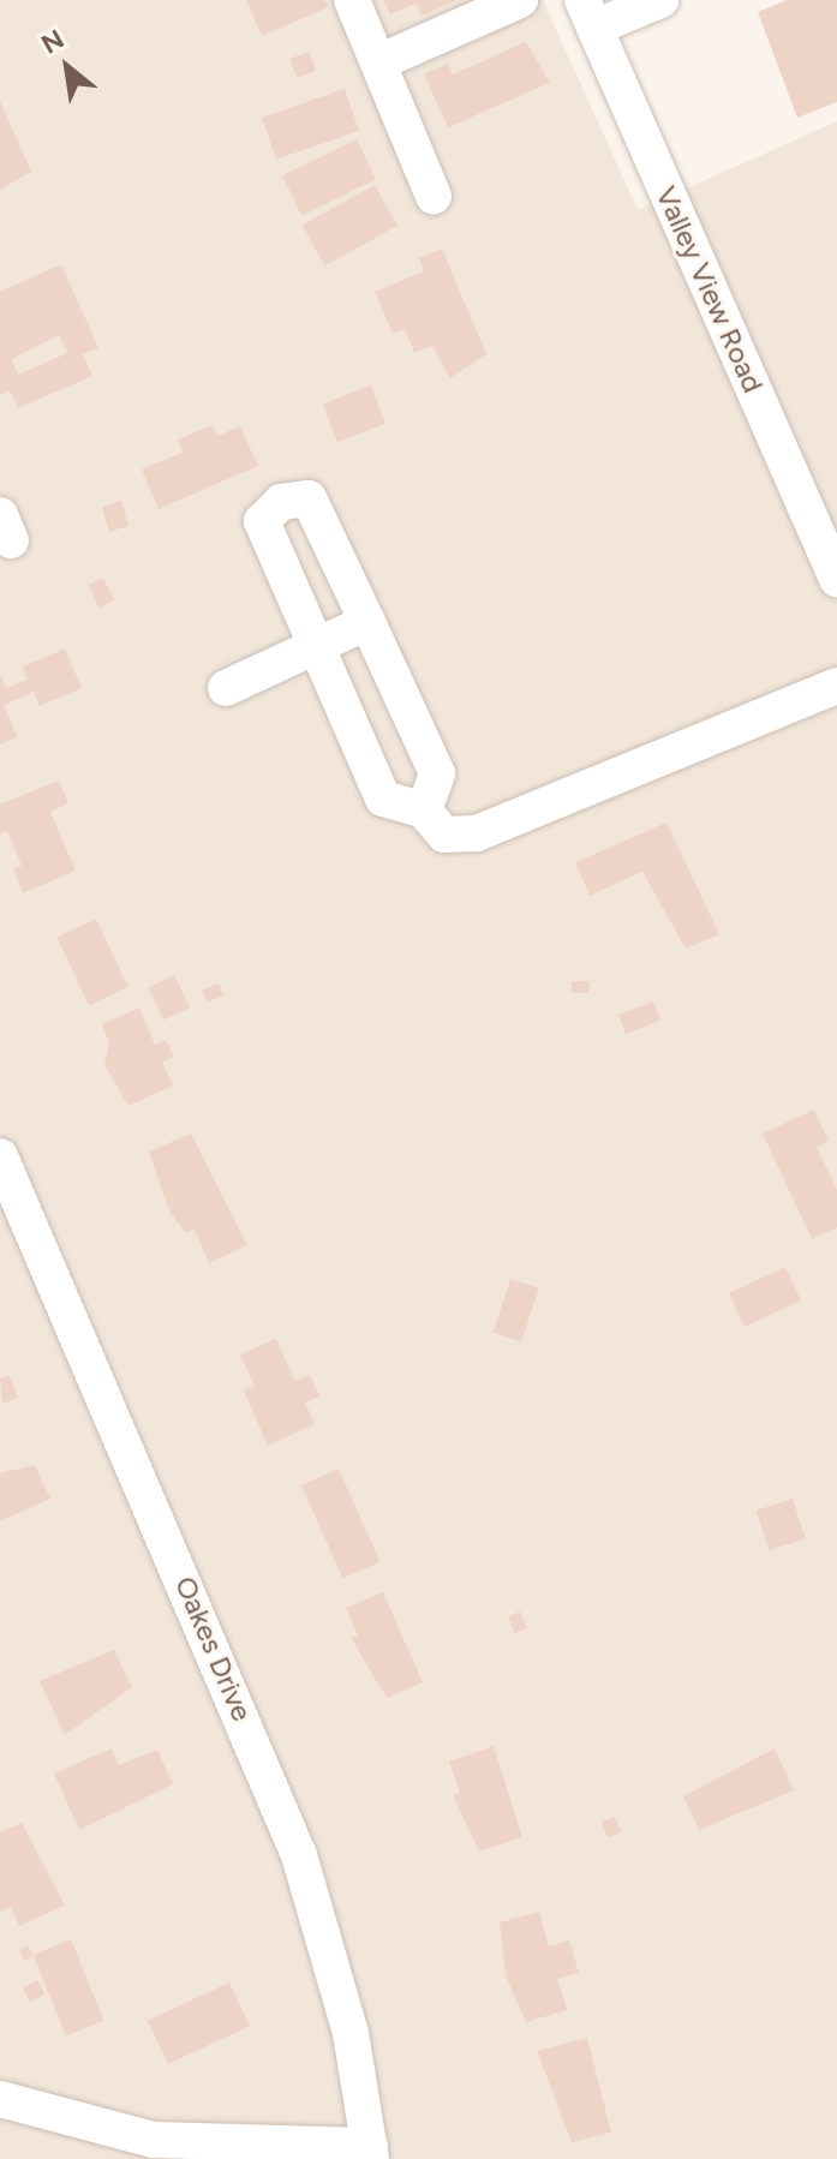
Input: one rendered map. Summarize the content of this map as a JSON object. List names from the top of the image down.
{
  "streets": {
    "street": ["Valley View Road", "Oakes Drive"]
  },
  "north": "top left"
}
